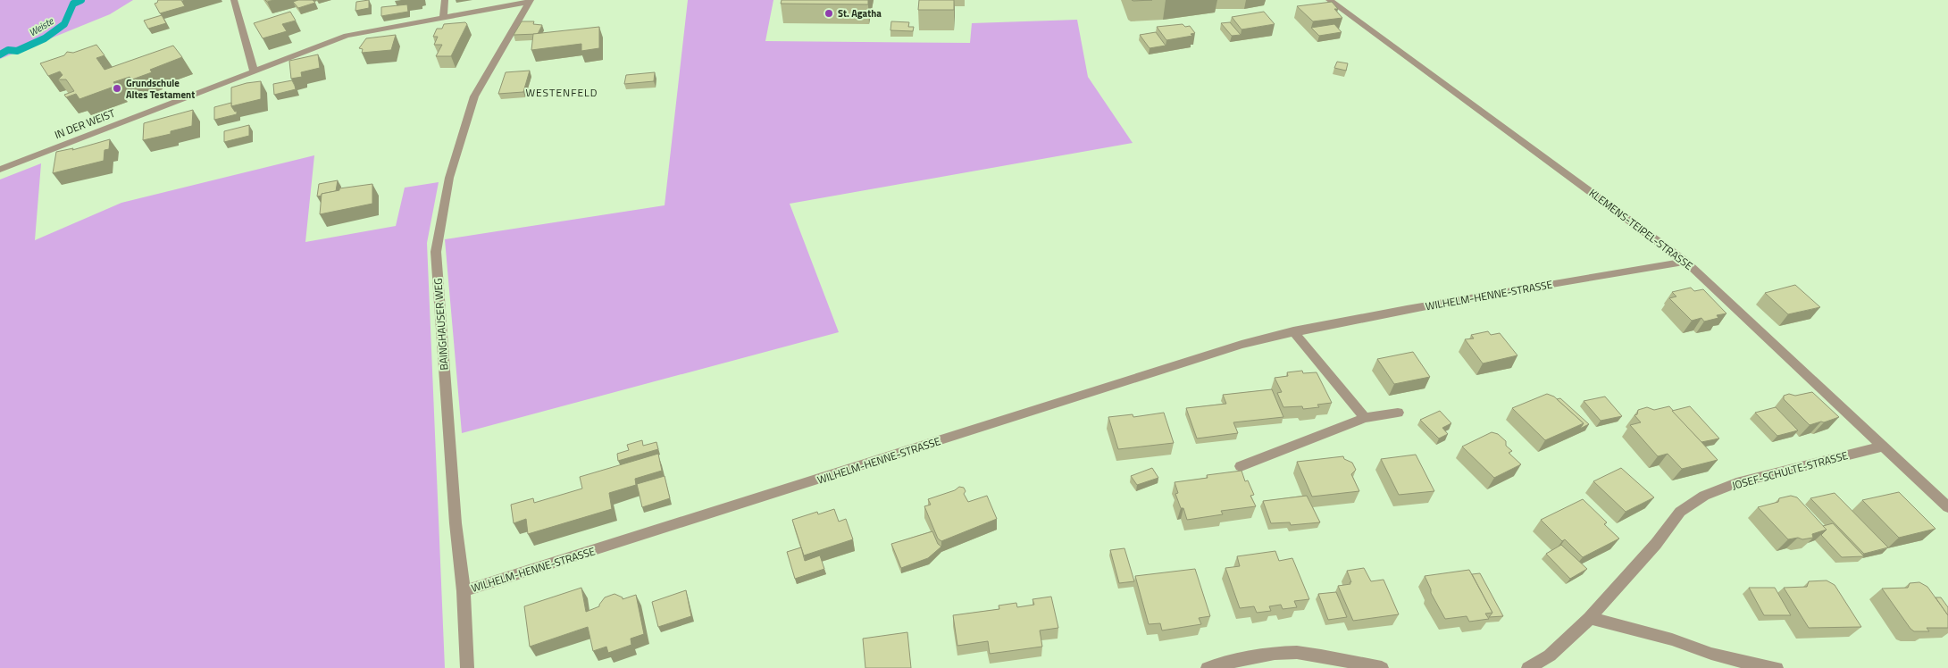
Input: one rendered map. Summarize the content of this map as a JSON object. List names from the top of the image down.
{
  "streets": {
    "street": [
      "IN DER WEIST",
      "KLEMENS-TEIPEL-STRASSE",
      "WILHELM-HENNE-STRASSE",
      "BAINGHAUSER WEG",
      "JOSEF-SCHULTE-STRASSE"
    ]
  },
  "crossings": [
    ["IN DER WEIST", "BAINGHAUSER WEG"],
    ["KLEMENS-TEIPEL-STRASSE", "WILHELM-HENNE-STRASSE"],
    ["KLEMENS-TEIPEL-STRASSE", "JOSEF-SCHULTE-STRASSE"],
    ["WILHELM-HENNE-STRASSE", "BAINGHAUSER WEG"]
  ],
  "districts": ["WESTENFELD"],
  "water": ["Weiste"],
  "places": ["St. Agatha", "Grundschule Altes Testament"]
}
